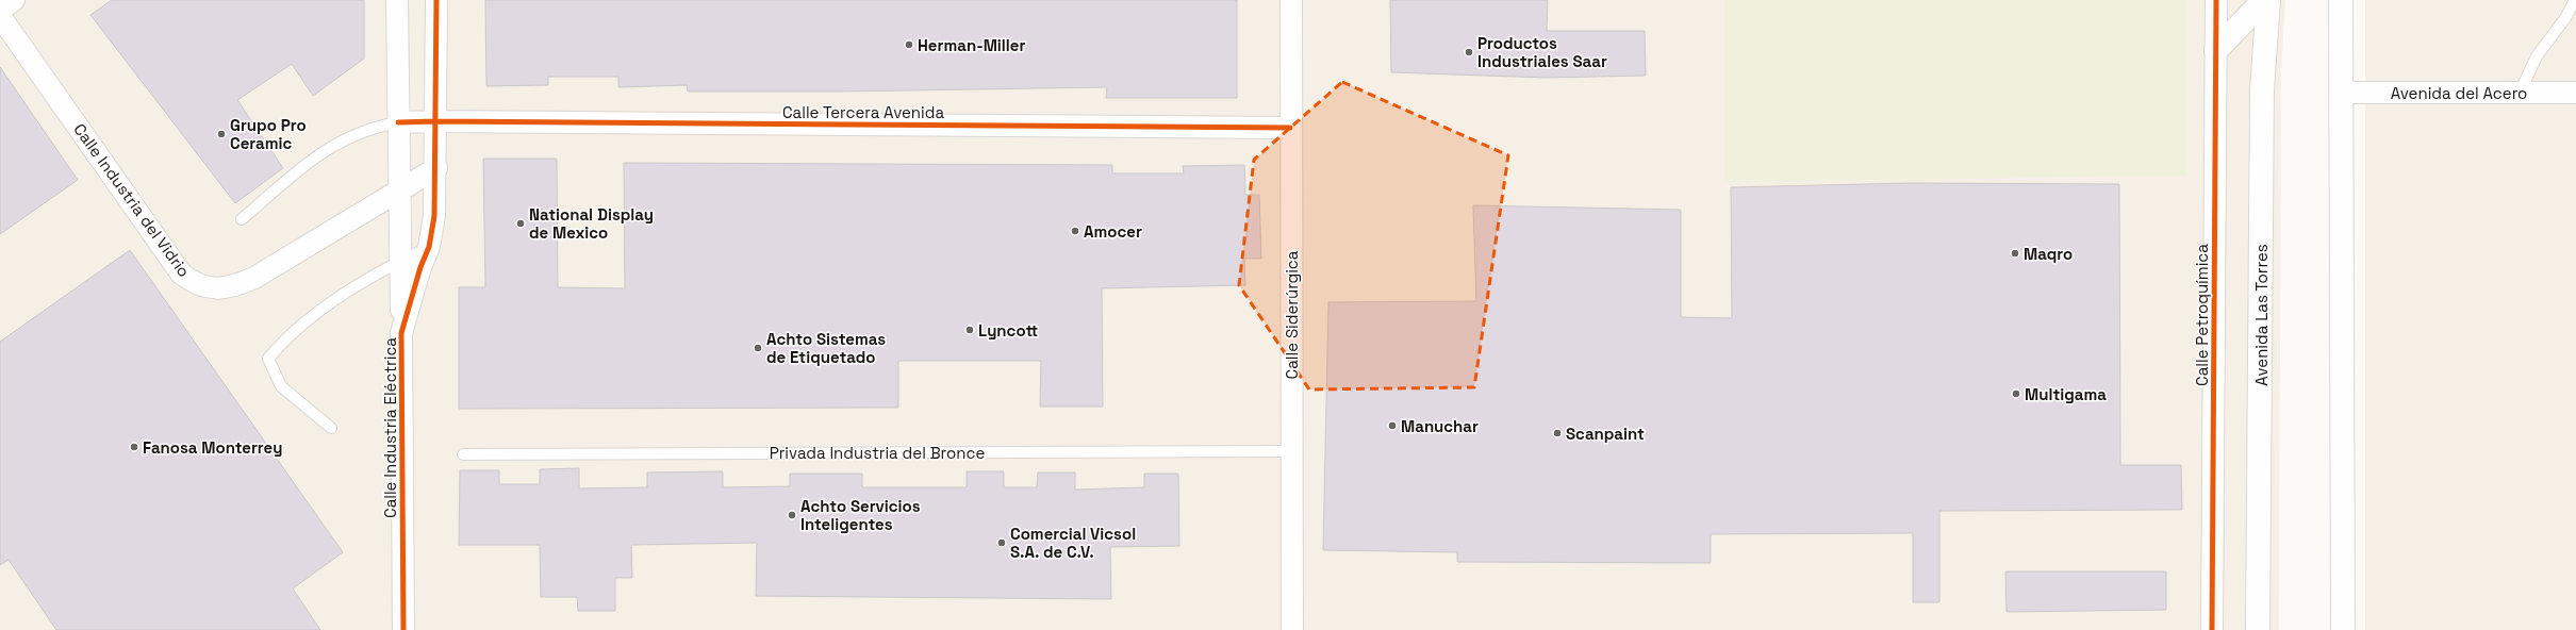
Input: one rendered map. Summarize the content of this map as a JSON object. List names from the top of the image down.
{
  "streets": {
    "main road": ["Avenida Las Torres"],
    "street": [
      "Avenida del Acero",
      "Calle Tercera Avenida",
      "Calle Industria del Vidrio",
      "Calle Siderúrgica",
      "Calle Petroquímica",
      "Calle Industria Eléctrica"
    ],
    "lane": ["Privada Industria del Bronce"]
  },
  "crossings": [
    ["Calle Tercera Avenida", "Calle Siderúrgica"],
    ["Calle Tercera Avenida", "Calle Industria Eléctrica"],
    ["Calle Industria del Vidrio", "Calle Industria Eléctrica"],
    ["Calle Siderúrgica", "Privada Industria del Bronce"]
  ],
  "places": [
    "Herman-Miller",
    "Productos Industriales Saar",
    "Grupo Pro Ceramic",
    "National Display de Mexico",
    "Amocer",
    "Maqro",
    "Lyncott",
    "Achto Sistemas de Etiquetado",
    "Multigama",
    "Manuchar",
    "Scanpaint",
    "Fanosa Monterrey",
    "Achto Servicios Inteligentes",
    "Comercial Vicsol S.A. de C.V."
  ]
}
